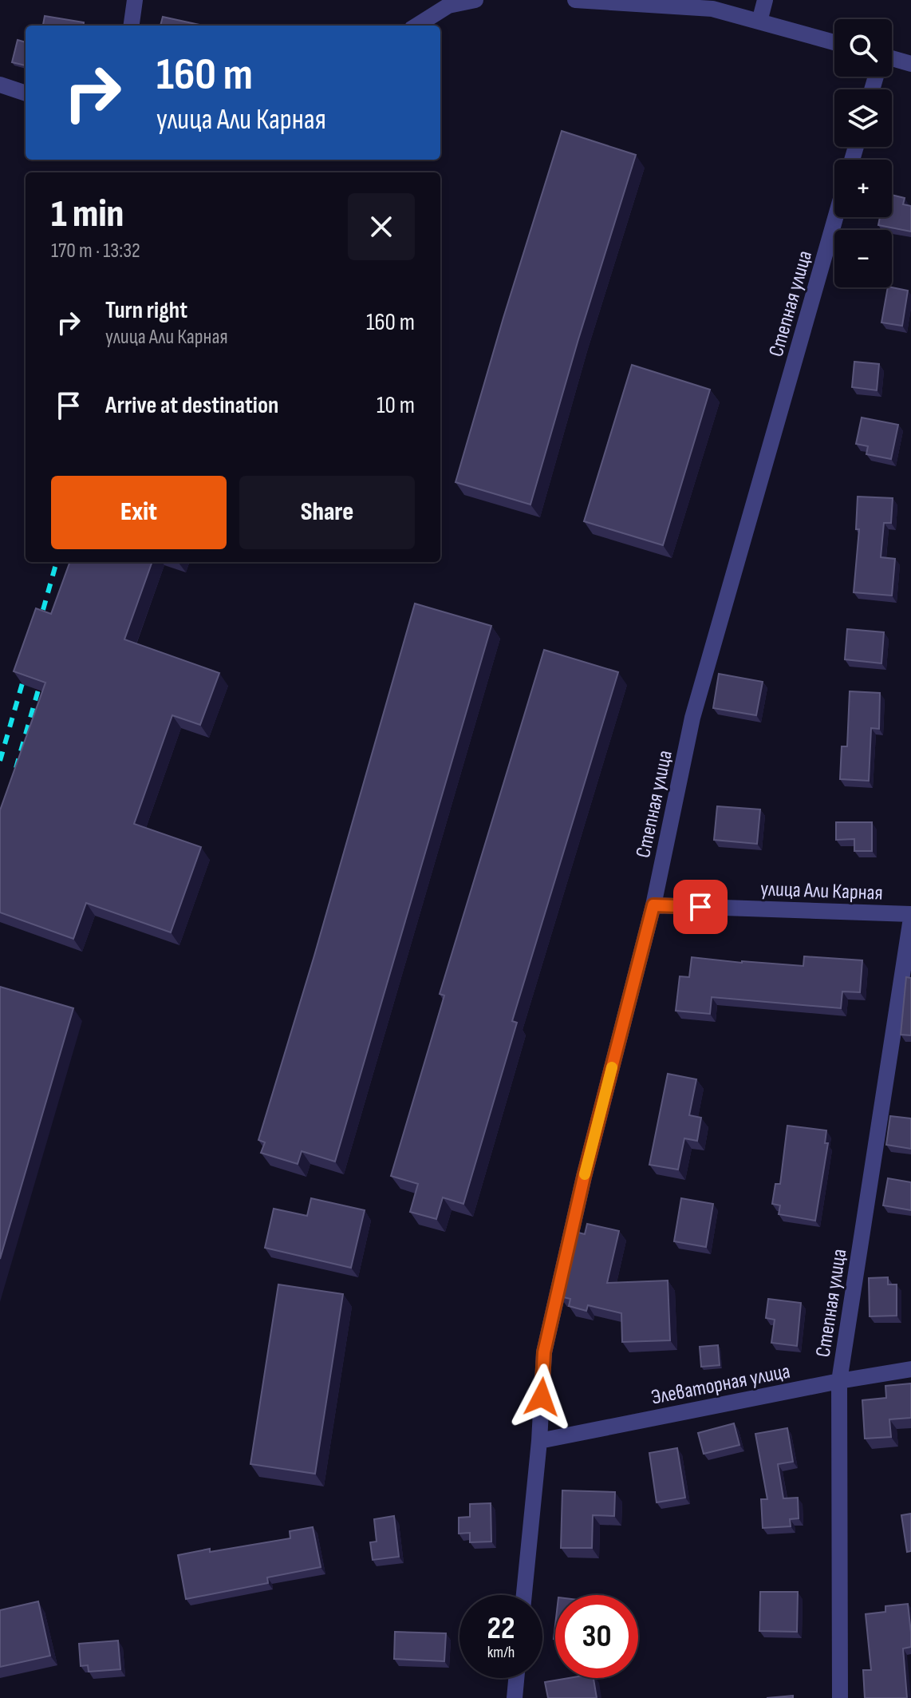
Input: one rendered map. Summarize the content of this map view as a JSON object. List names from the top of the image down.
{
  "streets": {
    "street": ["Степная улица", "улица Али Карная", "Элеваторная улица"]
  },
  "crossings": [
    ["Степная улица", "улица Али Карная"],
    ["Степная улица", "Элеваторная улица"]
  ],
  "page": {
    "map_buttons": ["+", "−"],
    "turn": ["160 m", "улица Али Карная"],
    "heading": ["1 min", "170 m · 13:32"],
    "list": [
      {
        "name": "Turn right",
        "note": "улица Али Карная",
        "value": "160 m"
      },
      {
        "name": "Arrive at destination",
        "value": "10 m"
      }
    ],
    "buttons": ["Exit", "Share"],
    "speed": "22 km/h",
    "limit": "30"
  }
}
